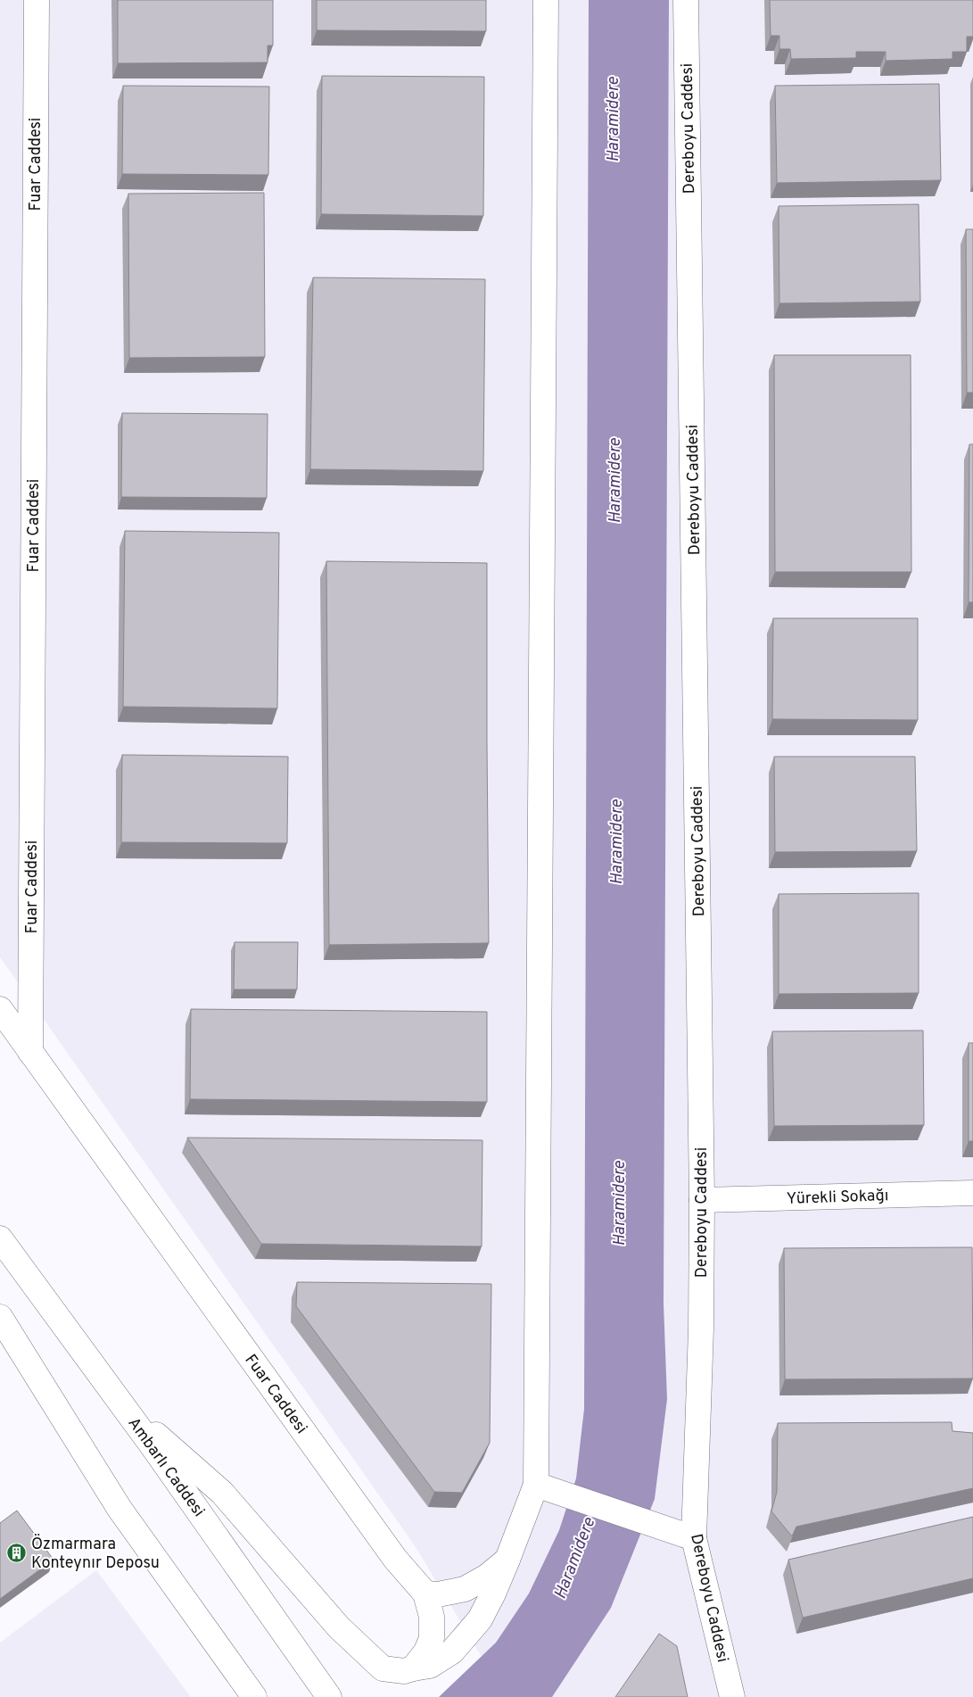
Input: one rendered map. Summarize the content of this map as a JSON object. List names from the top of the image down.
{
  "streets": {
    "street": [
      "Dereboyu Caddesi",
      "Fuar Caddesi",
      "Yürekli Sokağı",
      "Ambarlı Caddesi"
    ]
  },
  "crossings": [
    ["Dereboyu Caddesi", "Yürekli Sokağı"]
  ],
  "water": ["Haramidere"],
  "places": {
    "building": ["Özmarmara Konteynır Deposu"]
  }
}
